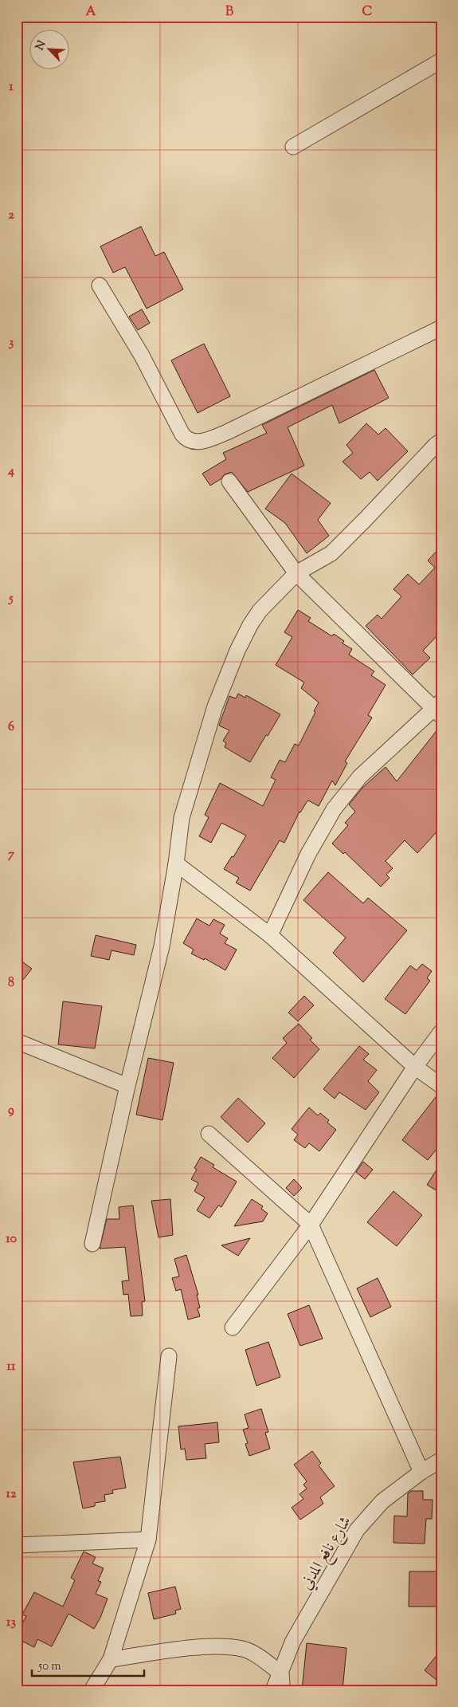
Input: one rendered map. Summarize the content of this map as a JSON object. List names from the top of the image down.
{
  "streets": {
    "street": ["شارع نافع المدني"]
  },
  "scale_bar": "50 m",
  "north": "top left",
  "grid": {
    "columns": ["A", "B", "C"],
    "rows": [
      "1",
      "2",
      "3",
      "4",
      "5",
      "6",
      "7",
      "8",
      "9",
      "10",
      "11",
      "12",
      "13"
    ]
  }
}
